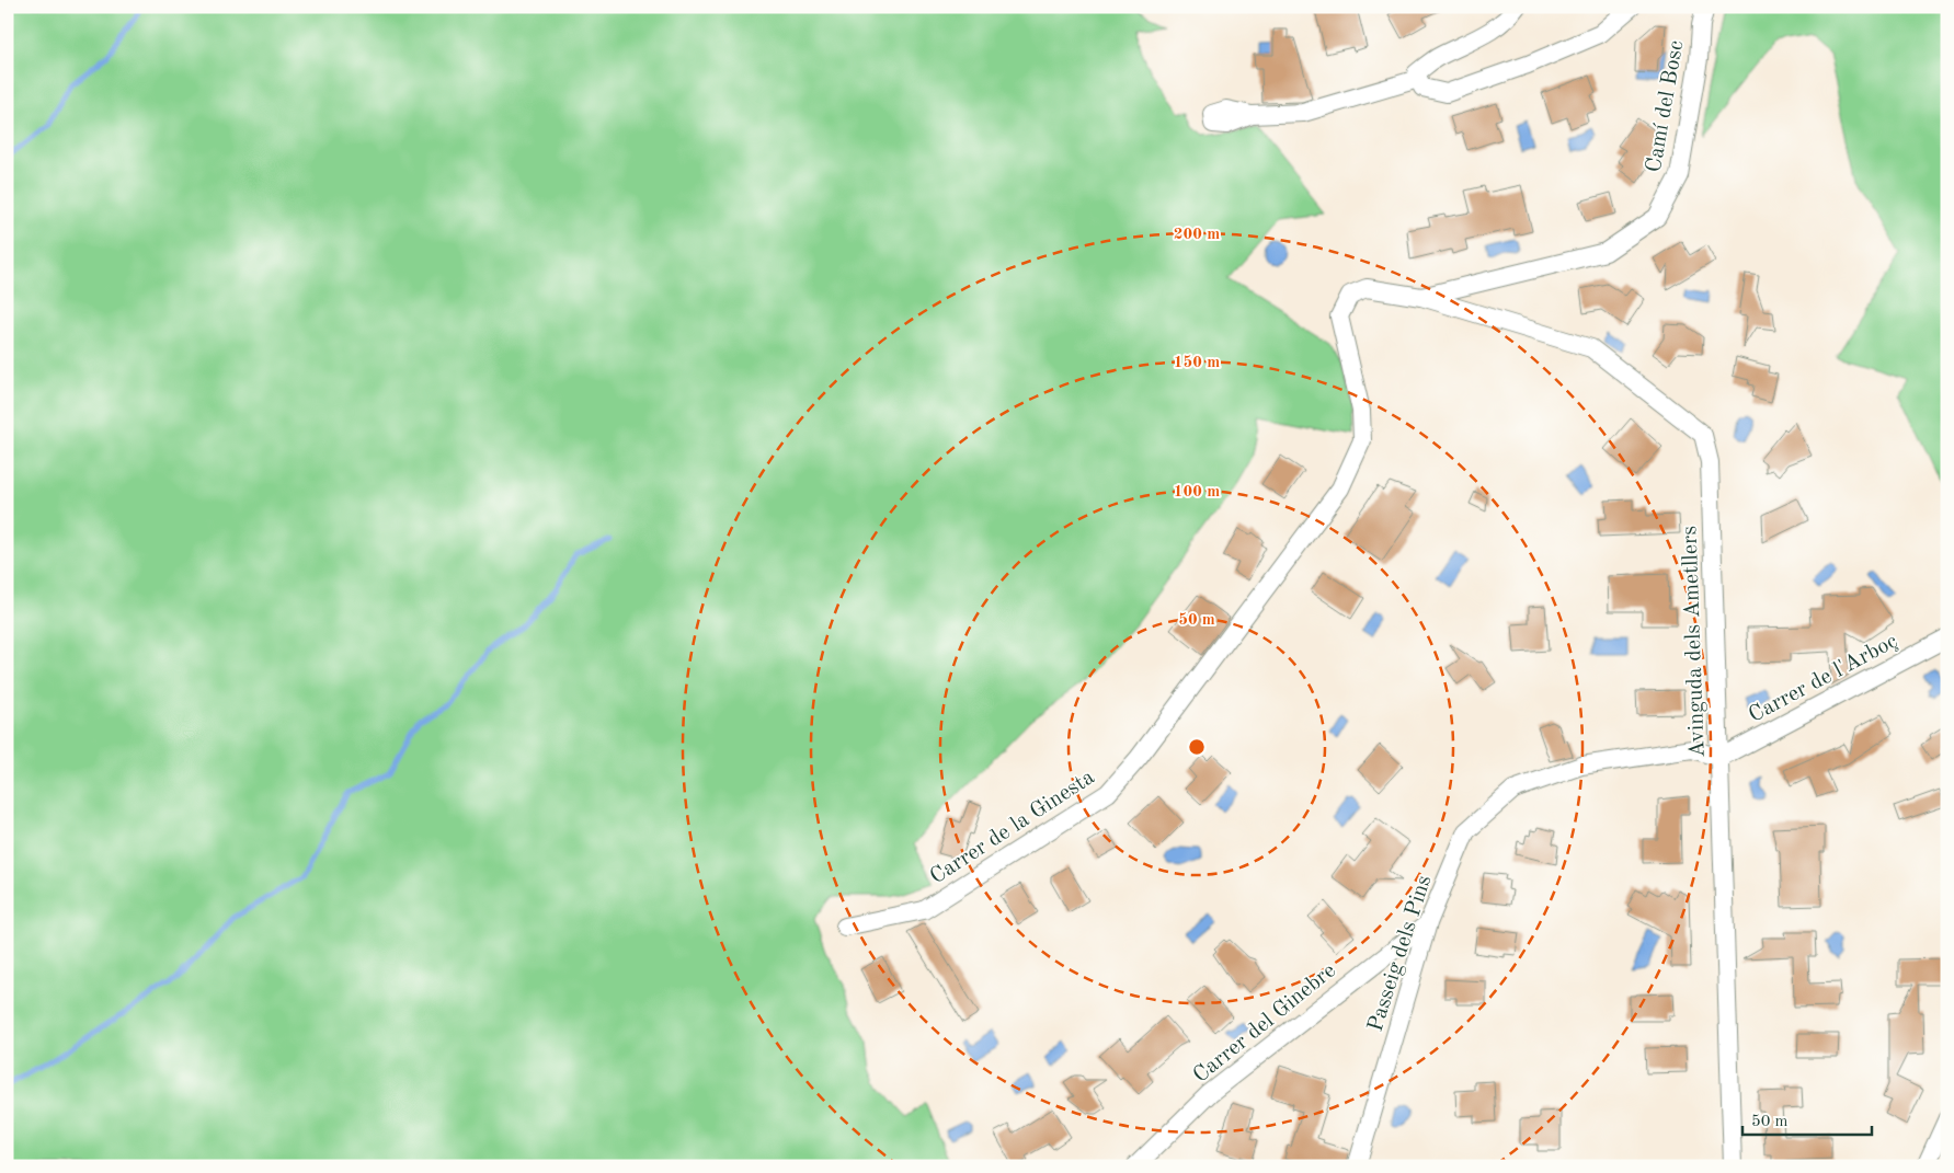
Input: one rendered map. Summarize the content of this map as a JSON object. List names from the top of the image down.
{
  "streets": {
    "street": [
      "Camí del Bosc",
      "Avinguda dels Ametllers",
      "Carrer de l'Arboç",
      "Carrer de la Ginesta",
      "Passeig dels Pins",
      "Carrer del Ginebre"
    ]
  },
  "crossings": [
    ["Camí del Bosc", "Avinguda dels Ametllers"],
    ["Camí del Bosc", "Carrer de la Ginesta"],
    ["Avinguda dels Ametllers", "Carrer de l'Arboç"],
    ["Avinguda dels Ametllers", "Carrer de la Ginesta"],
    ["Avinguda dels Ametllers", "Passeig dels Pins"],
    ["Carrer de l'Arboç", "Passeig dels Pins"],
    ["Passeig dels Pins", "Carrer del Ginebre"]
  ],
  "scale_bar": "50 m",
  "rings": [
    "200 m",
    "150 m",
    "100 m",
    "50 m"
  ]
}
